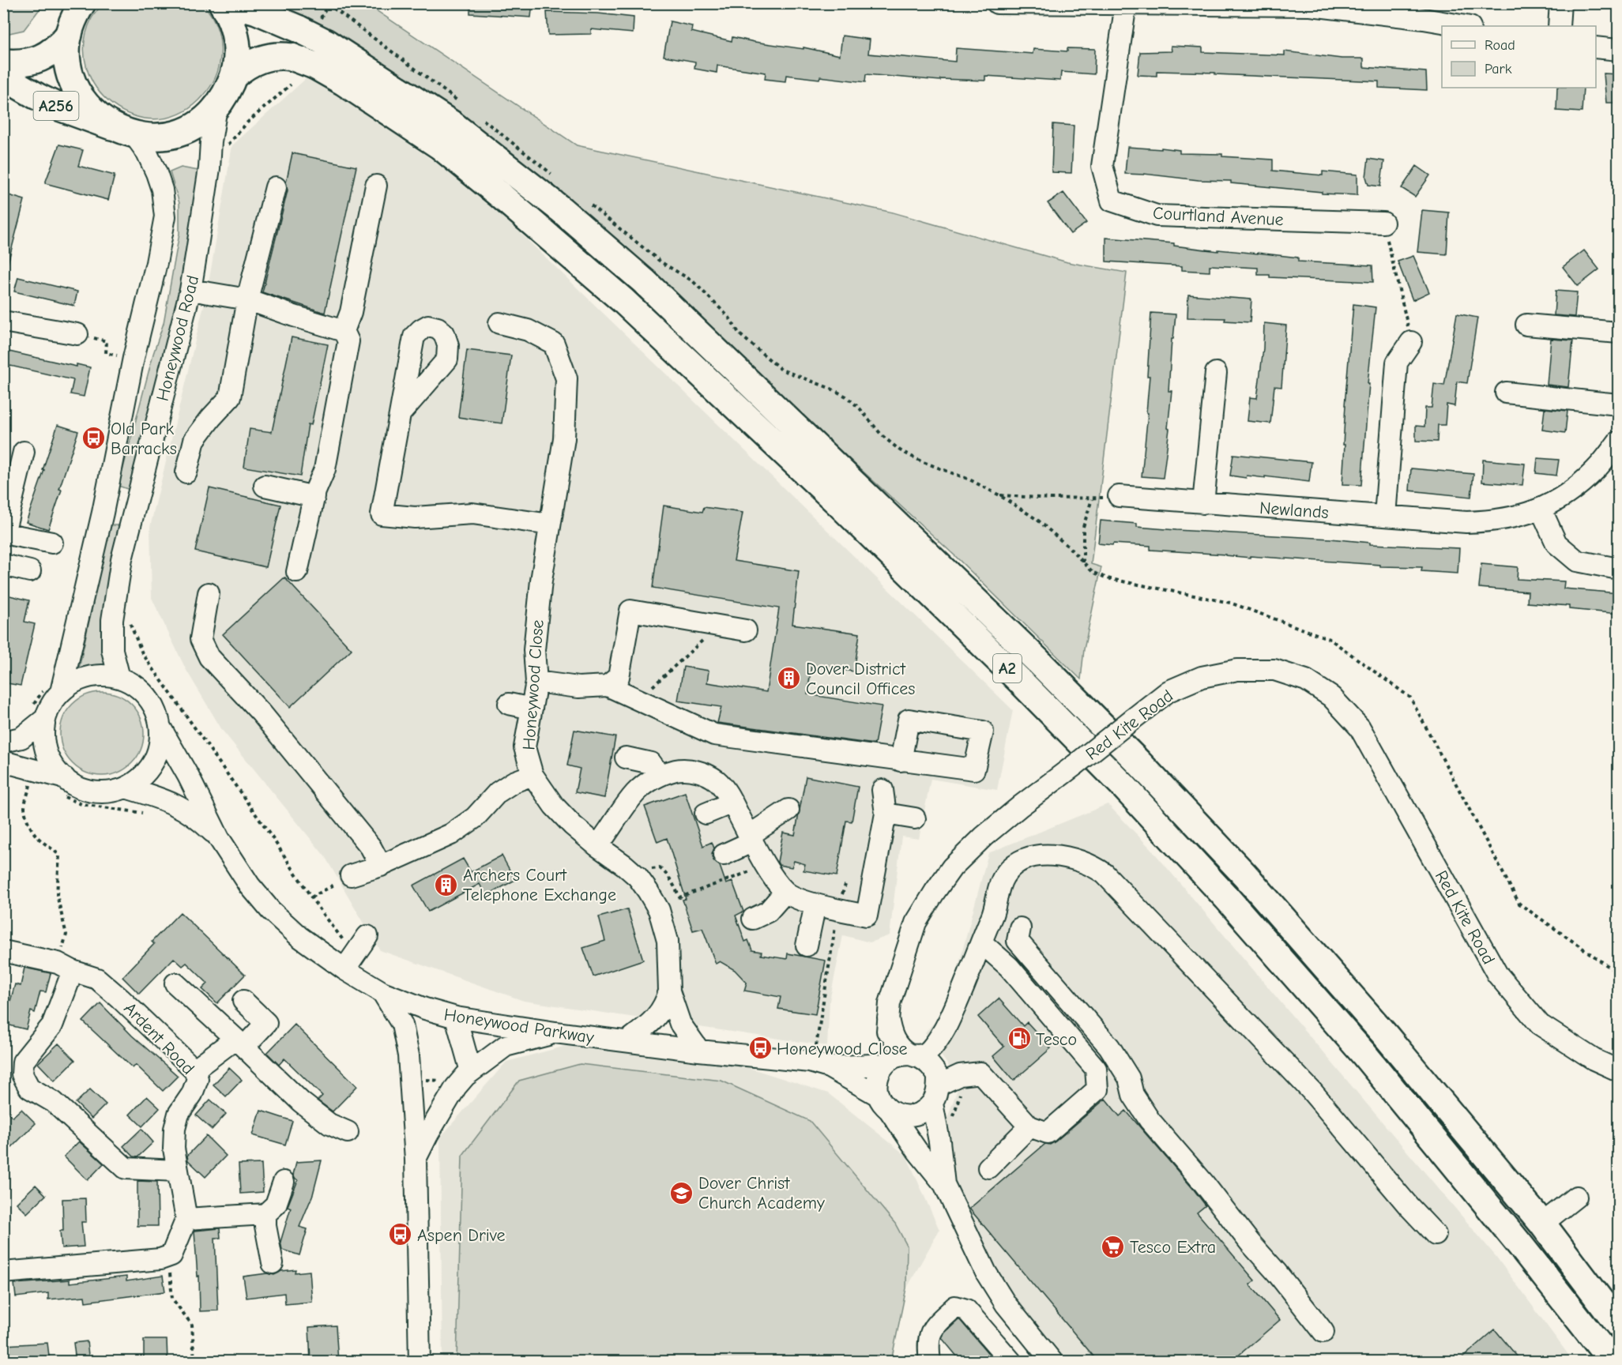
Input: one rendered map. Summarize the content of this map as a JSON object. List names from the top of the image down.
{
  "streets": {
    "main road": ["A256", "A2"],
    "street": [
      "Courtland Avenue",
      "Honeywood Road",
      "Newlands",
      "Honeywood Close",
      "Red Kite Road",
      "Honeywood Parkway",
      "Ardent Road"
    ]
  },
  "crossings": [
    ["A256", "Honeywood Road"],
    ["Honeywood Road", "Honeywood Parkway"],
    ["Honeywood Close", "Honeywood Parkway"],
    ["Red Kite Road", "Honeywood Parkway"]
  ],
  "places": {
    "bus stop": ["Old Park Barracks", "Honeywood Close", "Aspen Drive"],
    "building": ["Dover District Council Offices", "Archers Court Telephone Exchange"],
    "fuel station": ["Tesco"],
    "school or university": ["Dover Christ Church Academy"],
    "supermarket": ["Tesco Extra"]
  },
  "legend": ["Road", "Park"]
}
